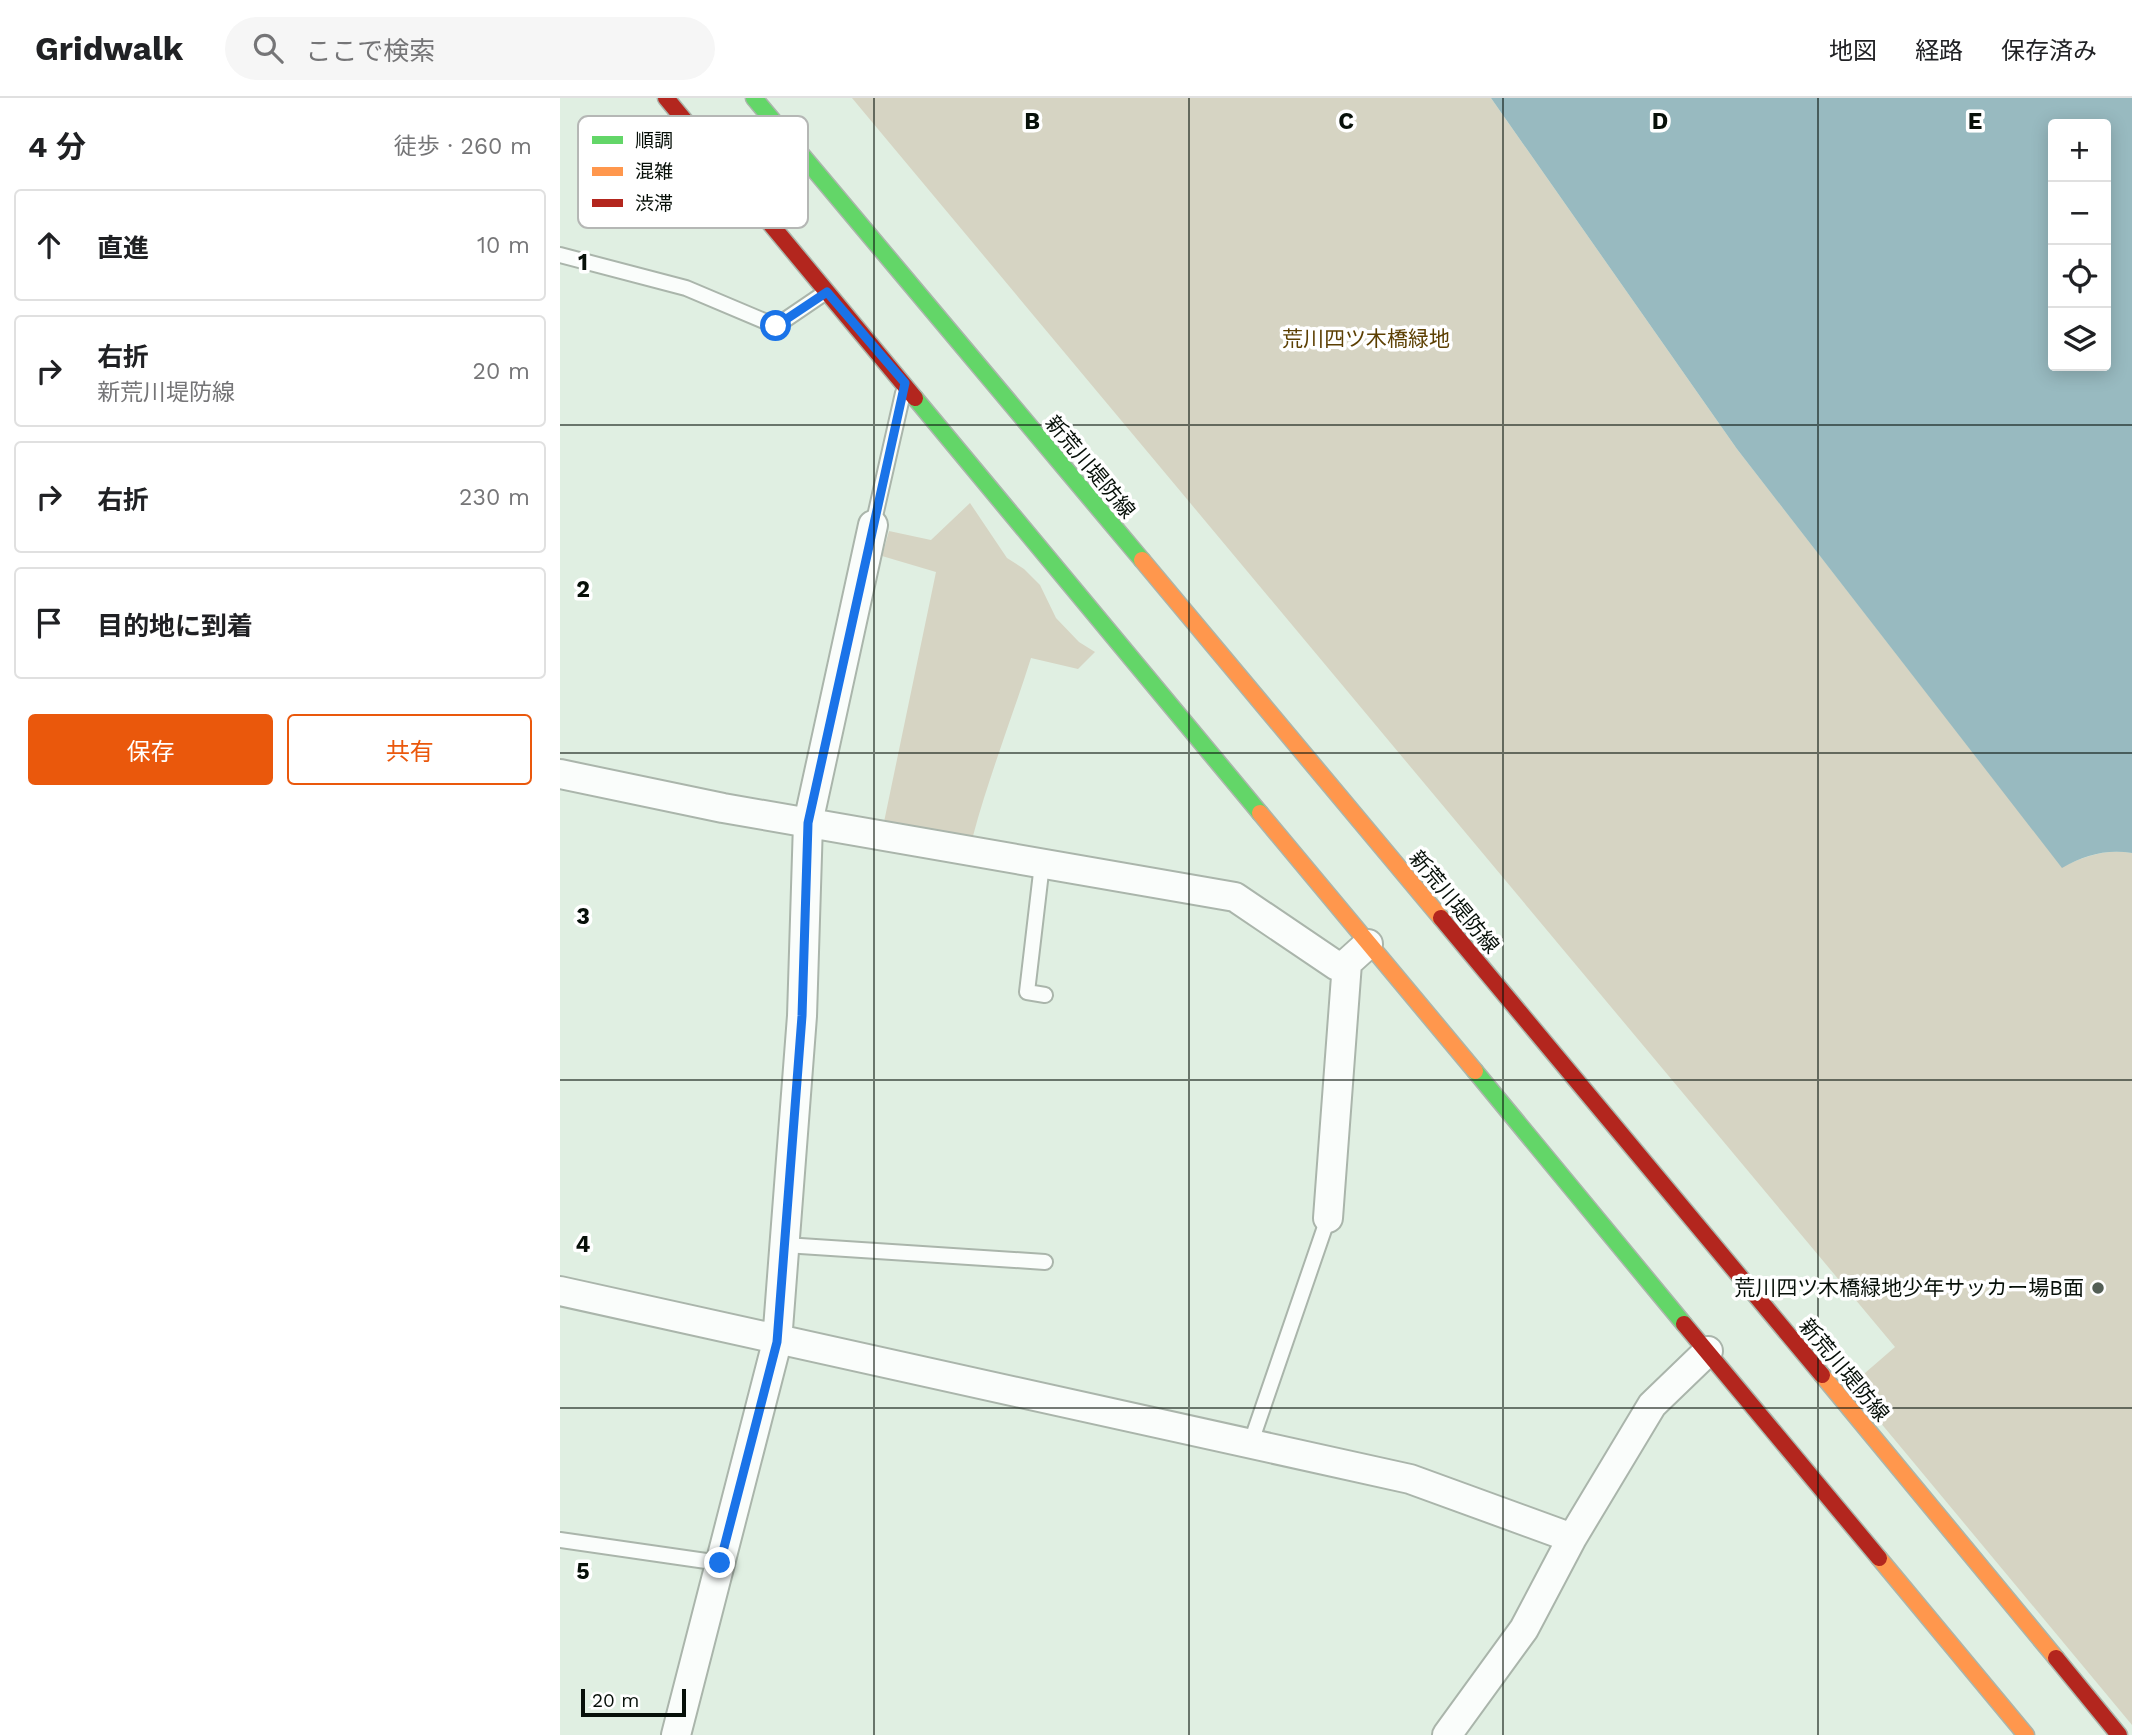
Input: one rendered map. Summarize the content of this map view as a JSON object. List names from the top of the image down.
{
  "streets": {
    "main road": ["新荒川堤防線"]
  },
  "parks": ["荒川四ツ木橋緑地"],
  "places": ["荒川四ツ木橋緑地少年サッカー場B面"],
  "legend": ["順調", "混雑", "渋滞"],
  "scale_bar": "20 m",
  "page": {
    "header": "Gridwalk",
    "search": "ここで検索",
    "nav": ["地図", "経路", "保存済み"],
    "heading": ["4 分", "徒歩 · 260 m"],
    "map_buttons": ["+", "−"],
    "list": [
      ["直進", "10 m"],
      ["右折", "新荒川堤防線", "20 m"],
      ["右折", "230 m"],
      "目的地に到着"
    ],
    "buttons": ["保存", "共有"],
    "scale": "20 m"
  },
  "grid": {
    "columns": [
      "B",
      "C",
      "D",
      "E"
    ],
    "rows": [
      "1",
      "2",
      "3",
      "4",
      "5"
    ]
  }
}
